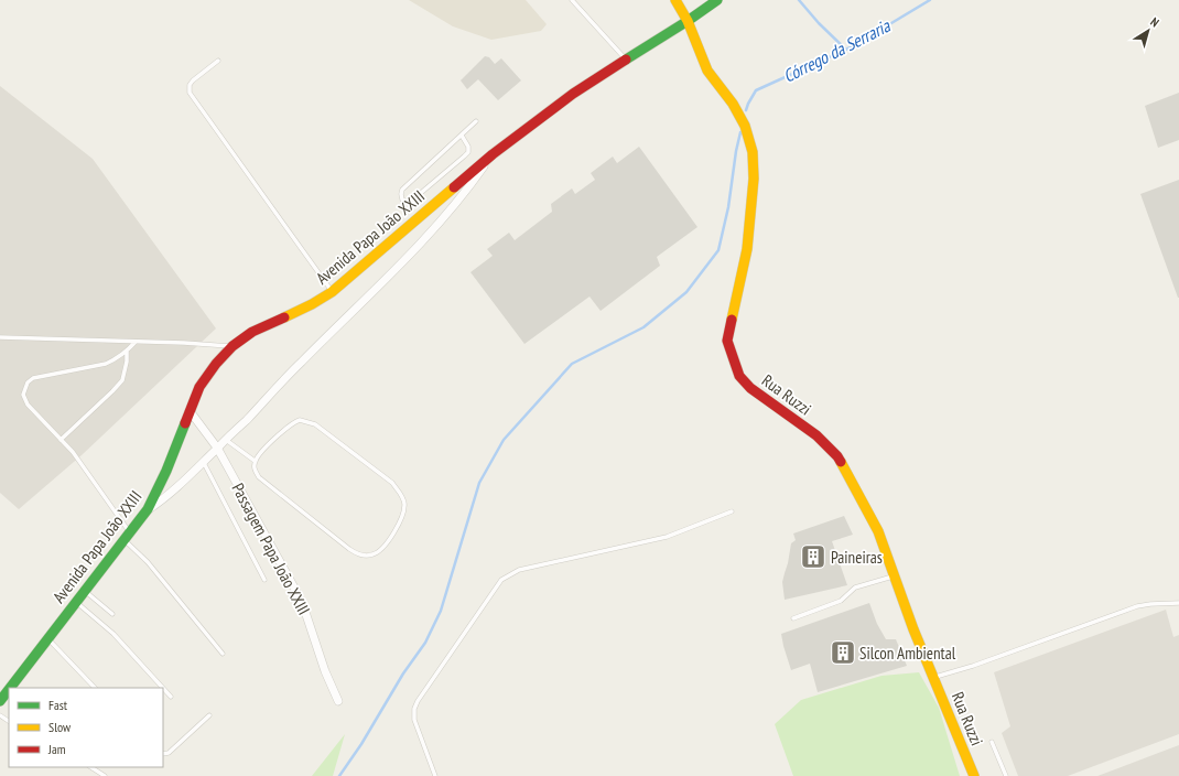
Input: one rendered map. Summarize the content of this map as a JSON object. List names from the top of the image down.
{
  "streets": {
    "street": ["Avenida Papa João XXIII", "Rua Ruzzi", "Passagem Papa João XXIII"]
  },
  "crossings": [
    ["Avenida Papa João XXIII", "Rua Ruzzi"],
    ["Avenida Papa João XXIII", "Passagem Papa João XXIII"]
  ],
  "water": ["Córrego da Serraria"],
  "places": {
    "building": ["Paineiras", "Silcon Ambiental"]
  },
  "legend": ["Fast", "Slow", "Jam"],
  "north": "top right"
}
